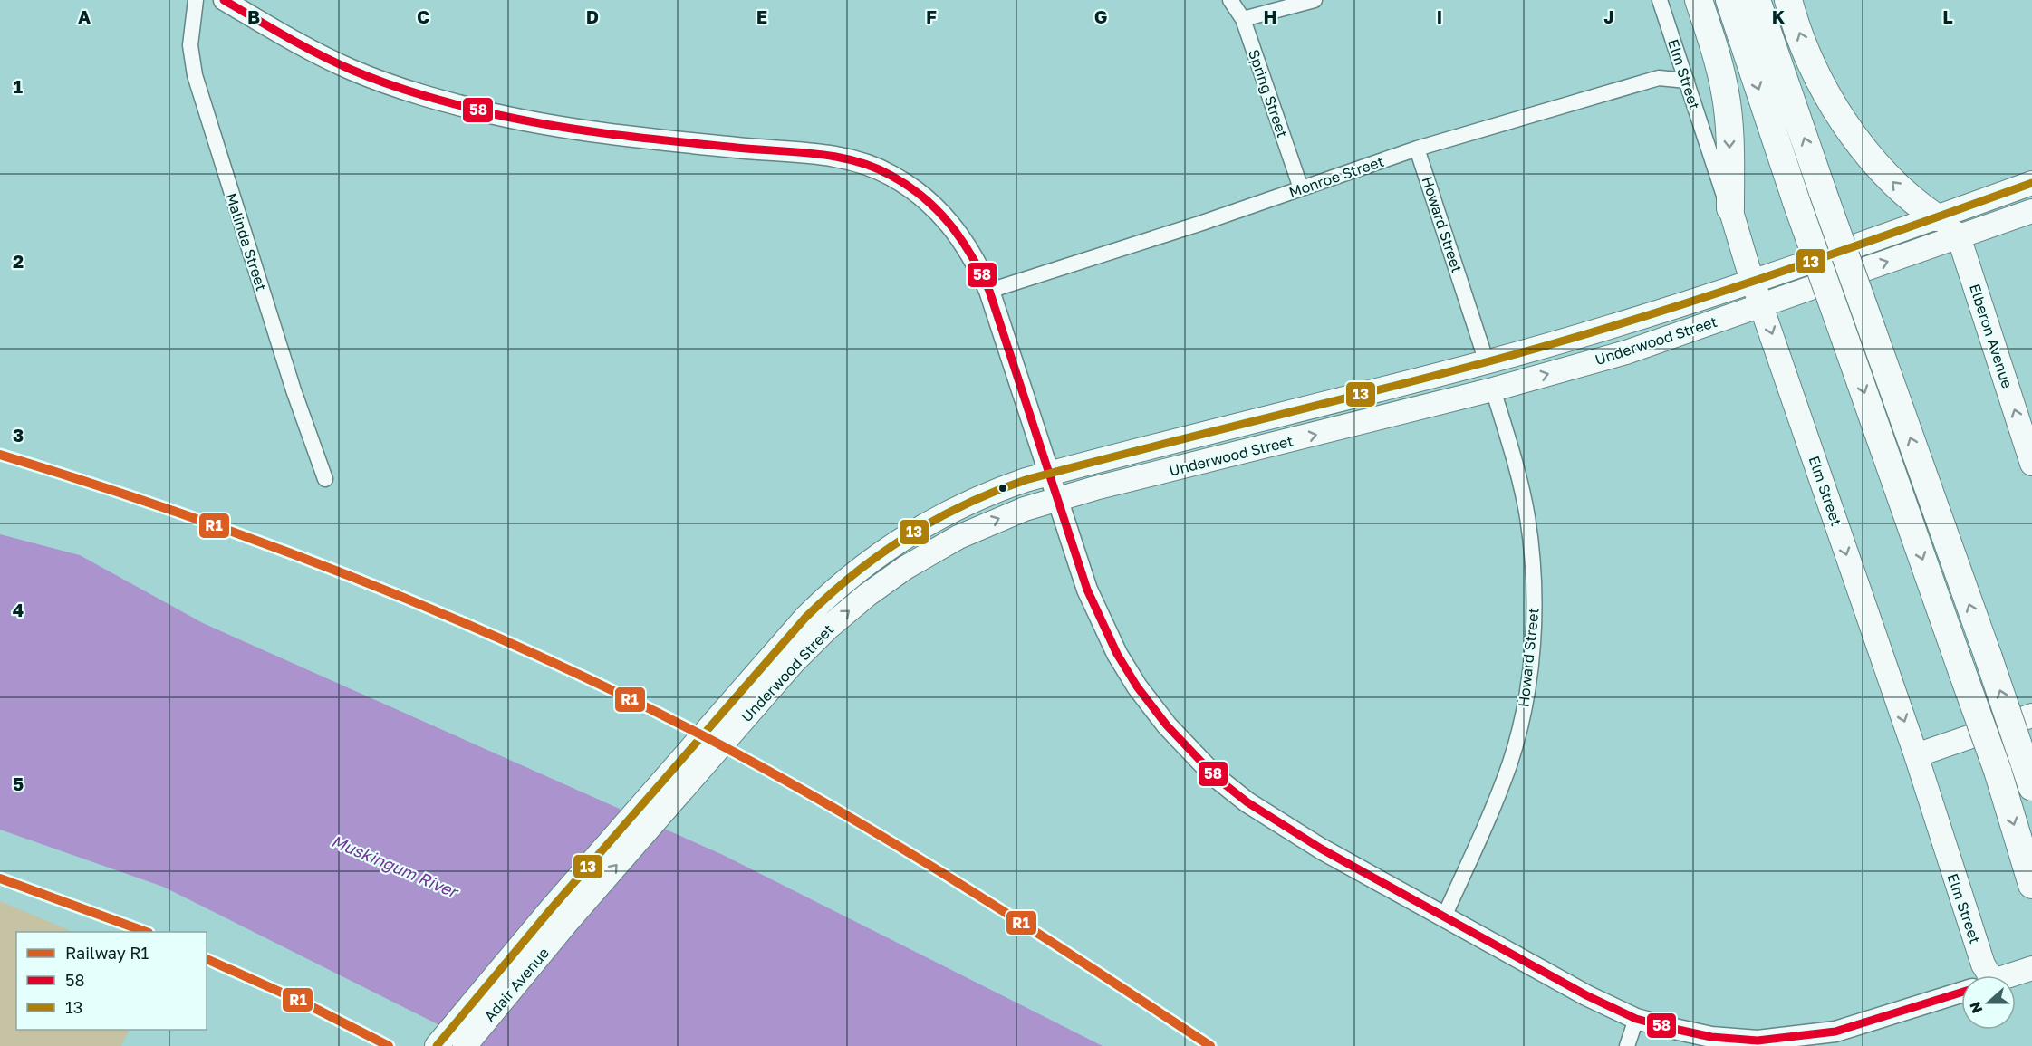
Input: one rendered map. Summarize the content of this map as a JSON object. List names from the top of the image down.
{
  "streets": {
    "main road": [
      "Elm Street",
      "Elberon Avenue",
      "Underwood Street",
      "Adair Avenue"
    ],
    "street": [
      "Spring Street",
      "Monroe Street",
      "Howard Street",
      "Malinda Street"
    ]
  },
  "crossings": [
    ["Elm Street", "Monroe Street"],
    ["Elm Street", "Underwood Street"],
    ["Spring Street", "Monroe Street"],
    ["Monroe Street", "Howard Street"],
    ["Howard Street", "Underwood Street"],
    ["Elberon Avenue", "Underwood Street"],
    ["Underwood Street", "Adair Avenue"]
  ],
  "one_way": ["Elm Street", "Elberon Avenue"],
  "water": ["Muskingum River"],
  "lines": ["transit line 58", "transit line 13", "rail line R1"],
  "legend": ["Railway R1", "58", "13"],
  "north": "left",
  "grid": {
    "columns": [
      "A",
      "B",
      "C",
      "D",
      "E",
      "F",
      "G",
      "H",
      "I",
      "J",
      "K",
      "L"
    ],
    "rows": [
      "1",
      "2",
      "3",
      "4",
      "5"
    ]
  }
}
